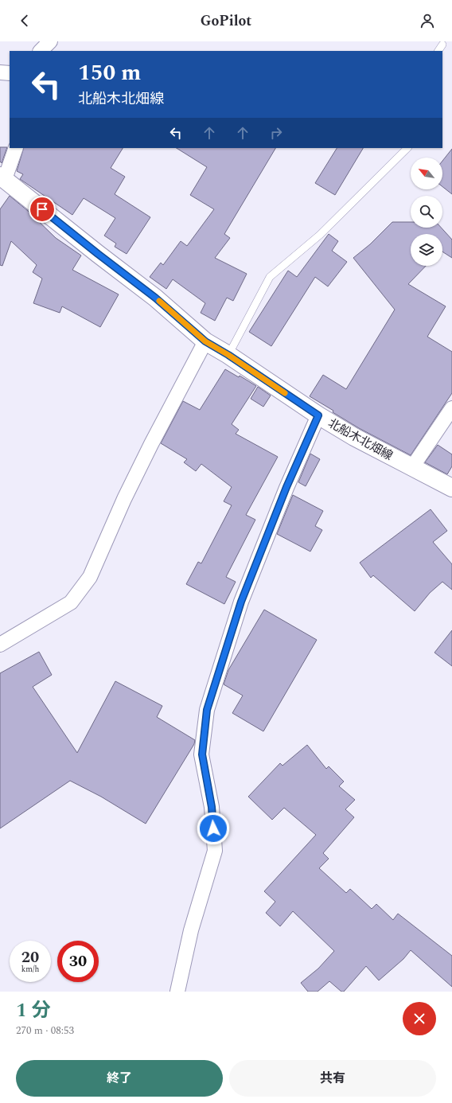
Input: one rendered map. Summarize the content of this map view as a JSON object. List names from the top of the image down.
{
  "streets": {
    "main road": ["北船木北畑線"]
  },
  "north": "top left",
  "page": {
    "header": "GoPilot",
    "turn": ["150 m", "北船木北畑線"],
    "speed": "20 km/h",
    "limit": "30",
    "heading": ["1 分", "270 m · 08:53"],
    "buttons": ["終了", "共有"]
  }
}
